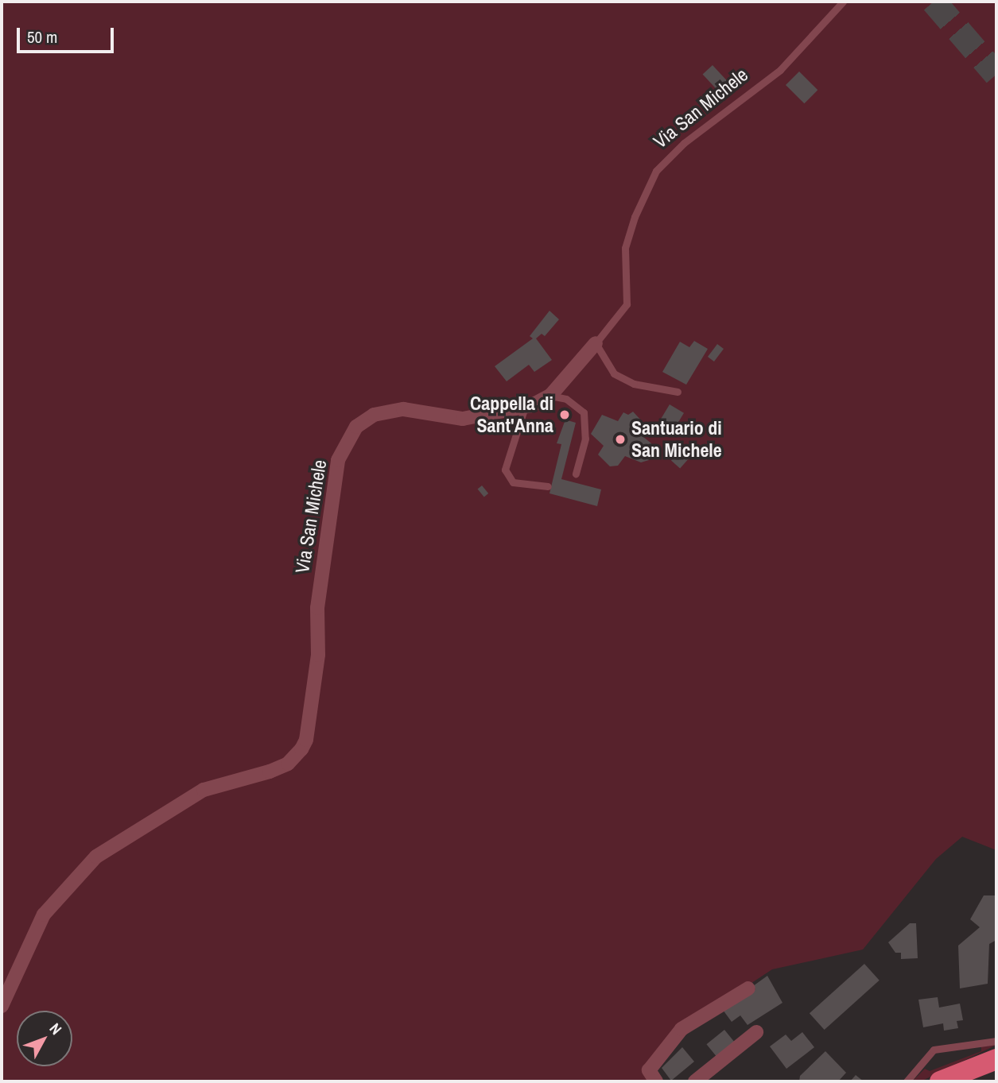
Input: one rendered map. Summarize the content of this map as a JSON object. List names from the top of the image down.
{
  "streets": {
    "street": ["Via San Michele"]
  },
  "places": ["Cappella di Sant'Anna", "Santuario di San Michele"],
  "scale_bar": "50 m",
  "north": "top right"
}
